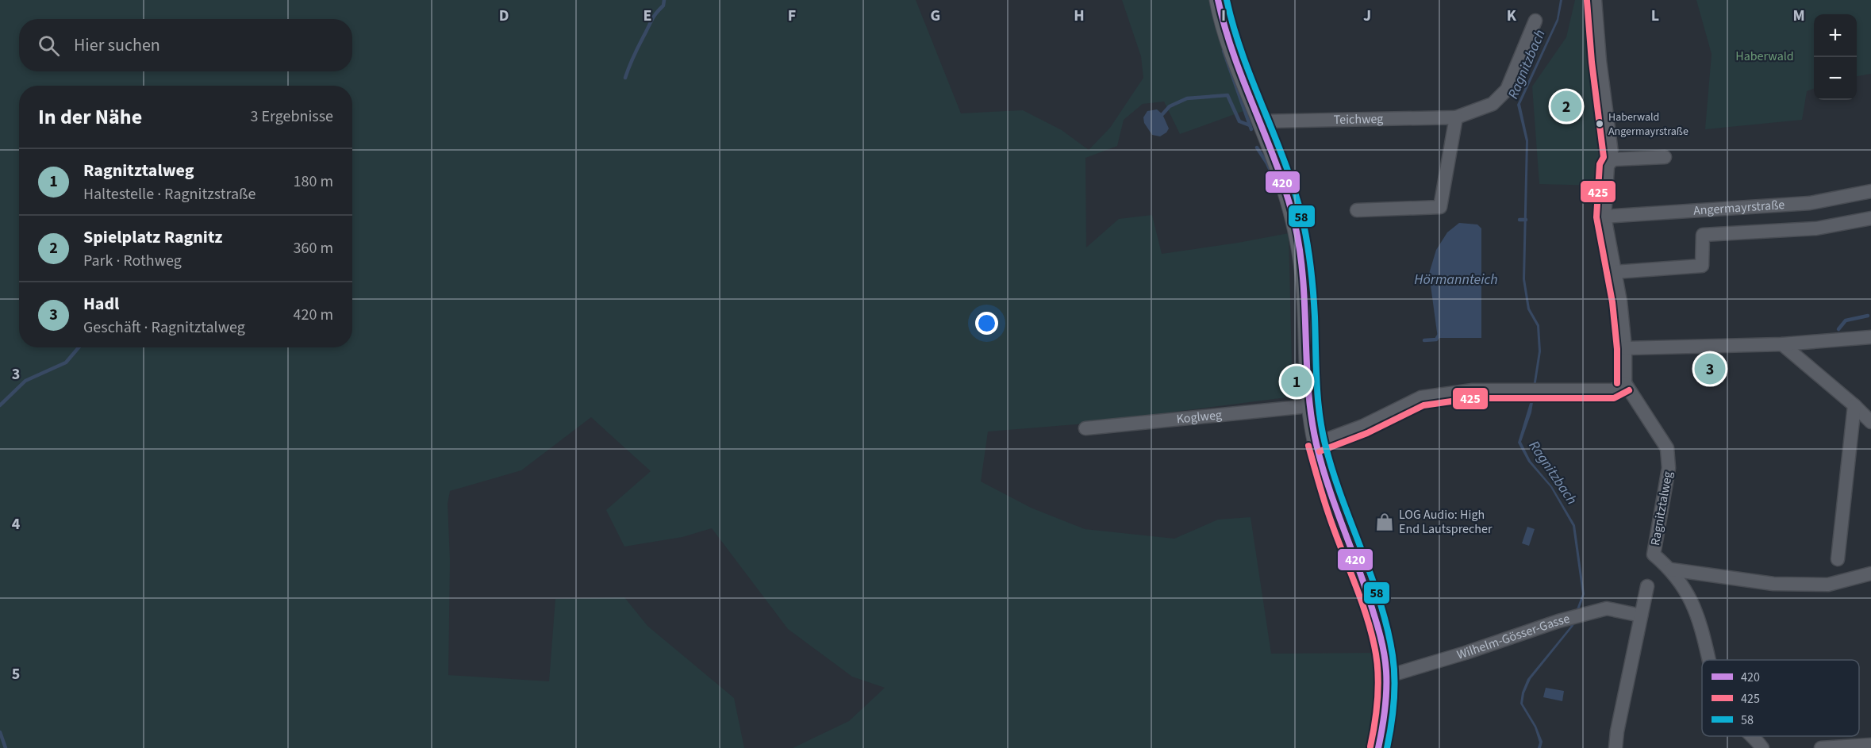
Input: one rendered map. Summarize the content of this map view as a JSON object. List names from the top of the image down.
{
  "streets": {
    "street": [
      "Teichweg",
      "Angermayrstraße",
      "Koglweg",
      "Ragnitztalweg",
      "Wilhelm-Gösser-Gasse"
    ]
  },
  "water": ["Ragnitzbach", "Hörmannteich"],
  "parks": ["Haberwald"],
  "places": {
    "other": ["Haberwald Angermayrstraße"],
    "shop": ["LOG Audio: High End Lautsprecher"]
  },
  "lines": ["transit line 420", "transit line 58", "transit line 425"],
  "legend": ["420", "425", "58"],
  "page": {
    "map_buttons": ["+", "−"],
    "search": "Hier suchen",
    "heading": ["In der Nähe", "3 Ergebnisse"],
    "pins": ["2", "3", "1"],
    "list": [
      {
        "mark": "1",
        "name": "Ragnitztalweg",
        "note": "Haltestelle · Ragnitzstraße",
        "value": "180 m"
      },
      {
        "mark": "2",
        "name": "Spielplatz Ragnitz",
        "note": "Park · Rothweg",
        "value": "360 m"
      },
      {
        "mark": "3",
        "name": "Hadl",
        "note": "Geschäft · Ragnitztalweg",
        "value": "420 m"
      }
    ]
  },
  "grid": {
    "columns": [
      "D",
      "E",
      "F",
      "G",
      "H",
      "I",
      "J",
      "K",
      "L",
      "M"
    ],
    "rows": ["3", "4", "5"]
  }
}
